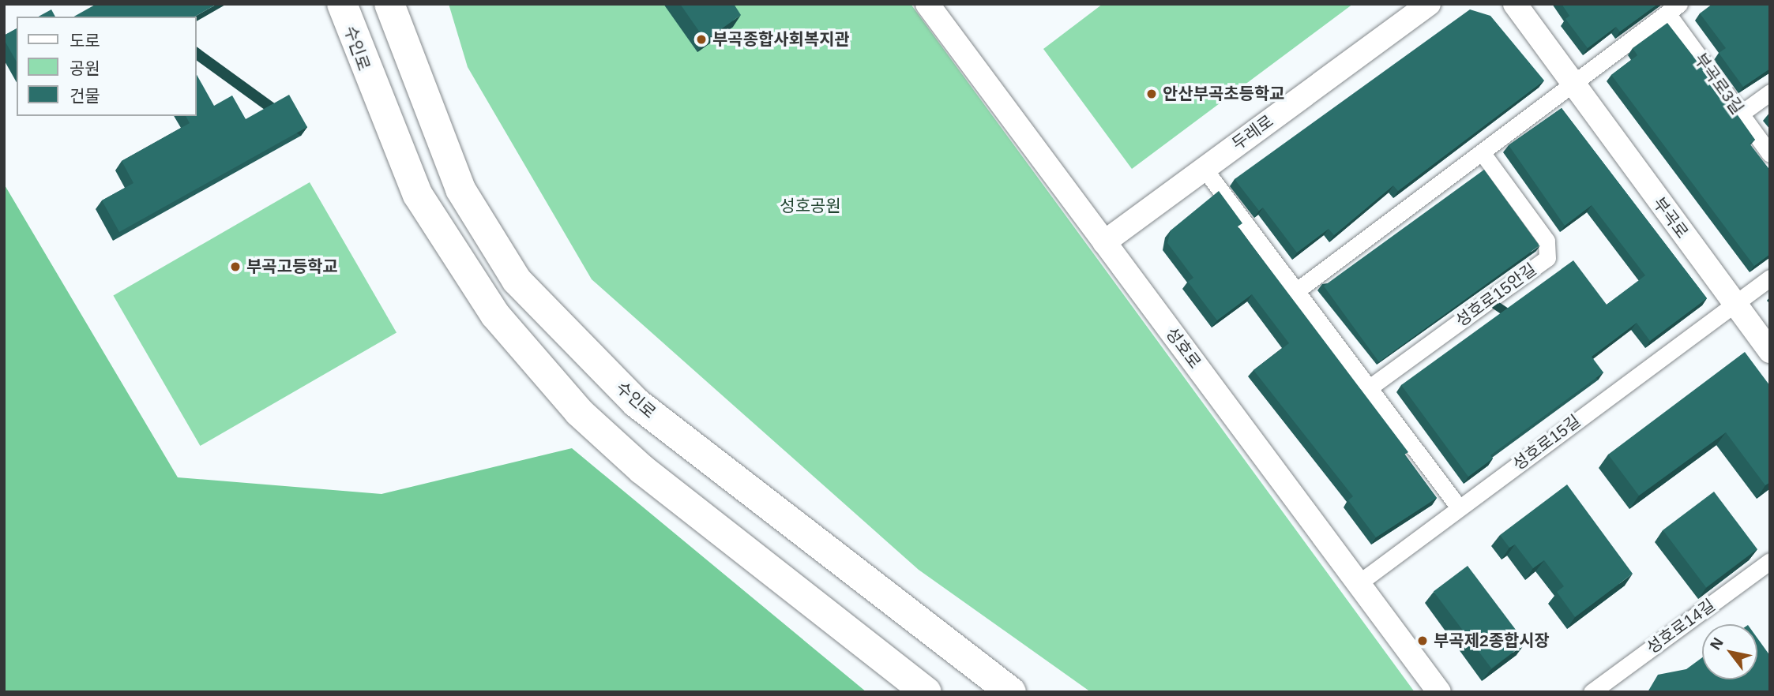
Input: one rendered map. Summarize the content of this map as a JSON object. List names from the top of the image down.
{
  "streets": {
    "highway": ["수인로"],
    "street": [
      "부곡로3길",
      "두레로",
      "부곡로",
      "성호로15안길",
      "성호로",
      "성호로15길",
      "성호로14길"
    ]
  },
  "crossings": [
    ["두레로", "성호로"],
    ["부곡로", "성호로15길"],
    ["성호로", "성호로15길"]
  ],
  "parks": ["성호공원"],
  "places": [
    "부곡종합사회복지관",
    "안산부곡초등학교",
    "부곡고등학교",
    "부곡제2종합시장"
  ],
  "legend": ["도로", "공원", "건물"],
  "north": "top left"
}
